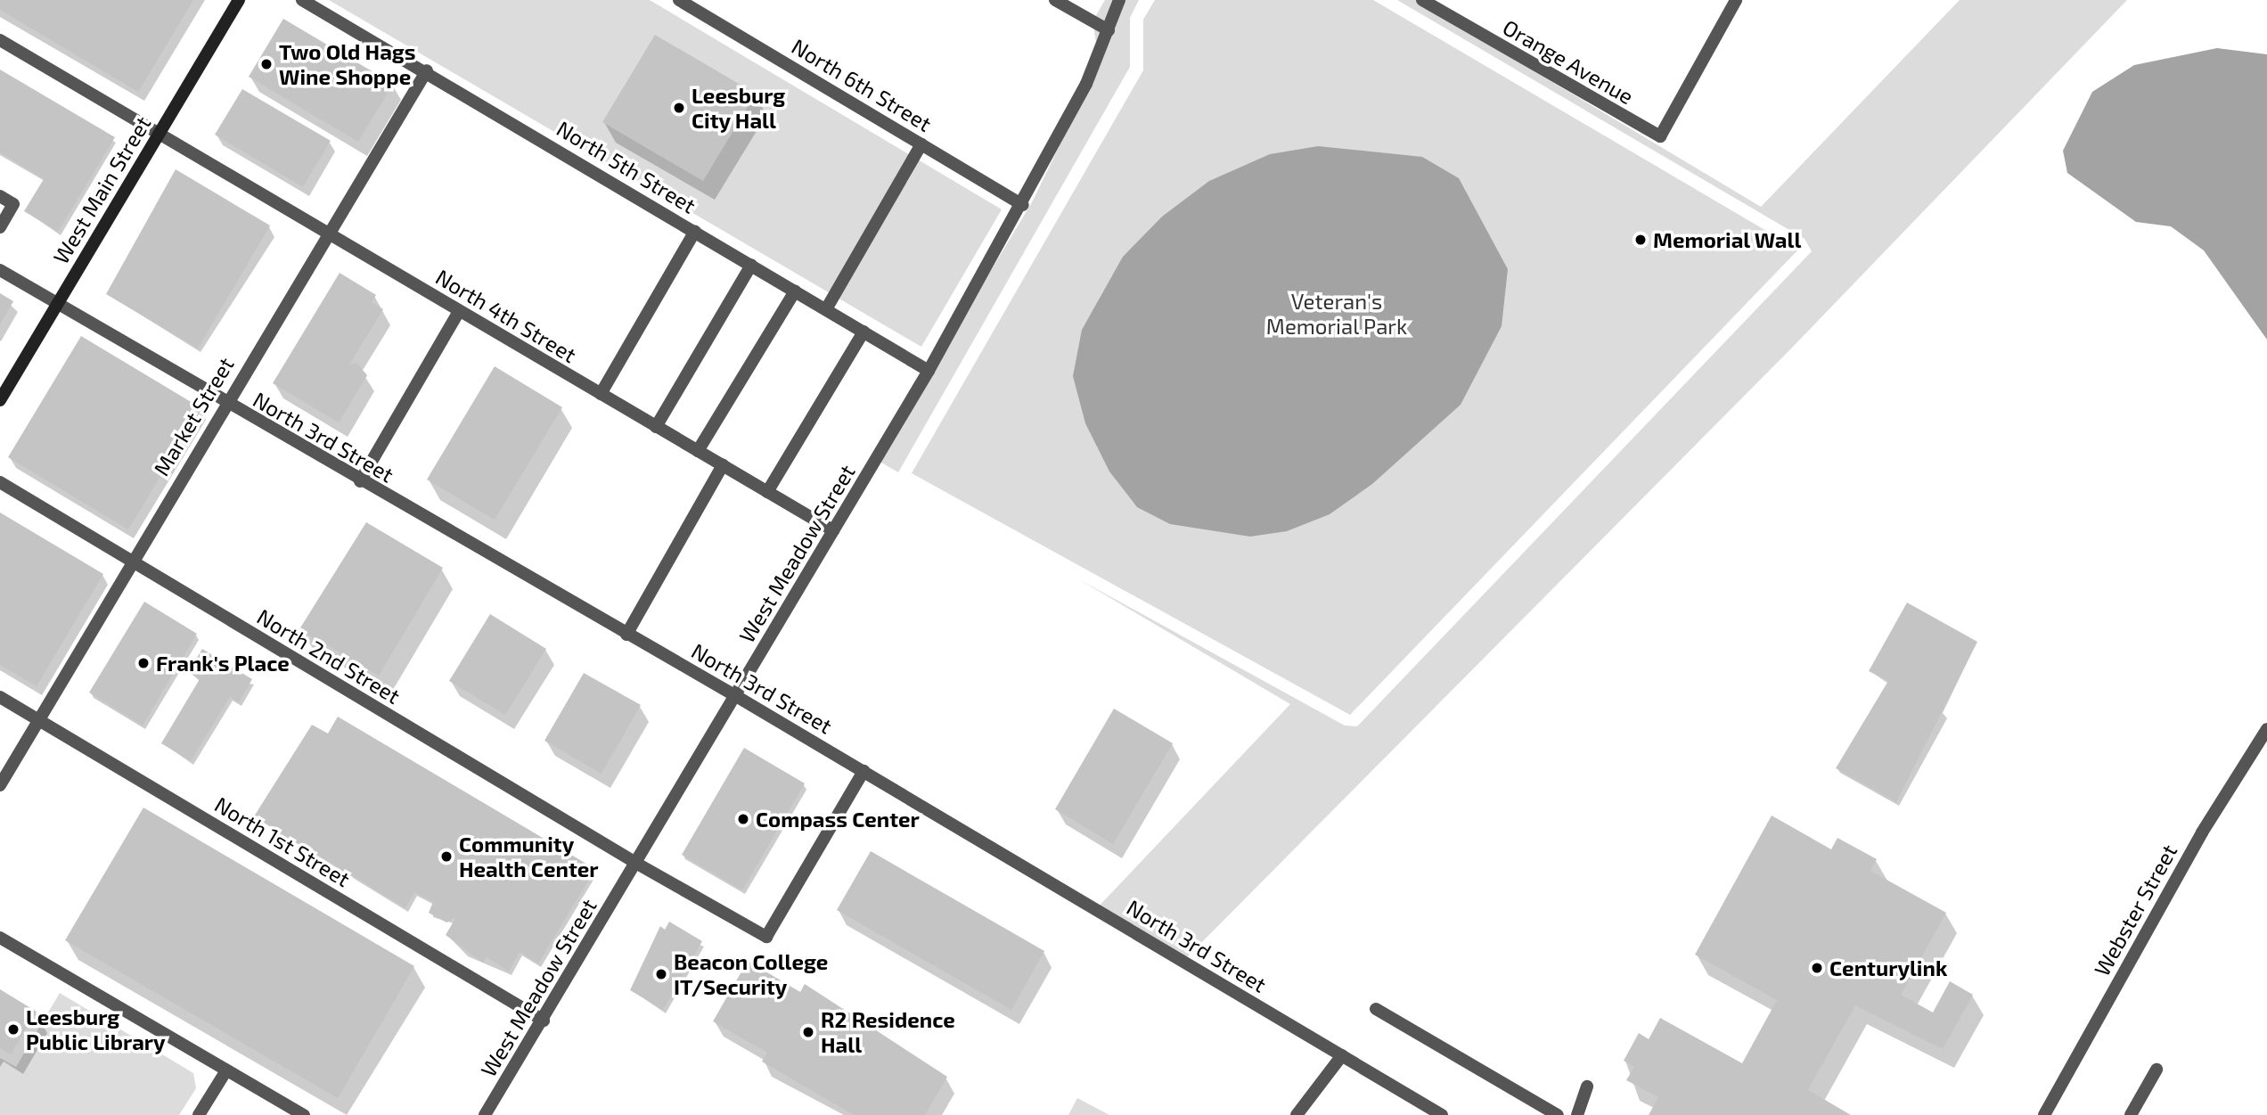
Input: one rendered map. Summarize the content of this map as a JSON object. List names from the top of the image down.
{
  "streets": {
    "main road": ["West Main Street"],
    "street": [
      "Orange Avenue",
      "North 6th Street",
      "North 5th Street",
      "North 4th Street",
      "Market Street",
      "North 3rd Street",
      "West Meadow Street",
      "North 2nd Street",
      "North 1st Street",
      "Webster Street"
    ]
  },
  "crossings": [
    ["North 6th Street", "West Meadow Street"],
    ["North 5th Street", "Market Street"],
    ["North 5th Street", "West Meadow Street"],
    ["West Main Street", "North 4th Street"],
    ["West Main Street", "North 3rd Street"],
    ["North 4th Street", "Market Street"],
    ["North 4th Street", "West Meadow Street"],
    ["Market Street", "North 3rd Street"],
    ["Market Street", "North 2nd Street"],
    ["Market Street", "North 1st Street"],
    ["North 3rd Street", "West Meadow Street"],
    ["North 3rd Street", "North 2nd Street"],
    ["West Meadow Street", "North 2nd Street"],
    ["West Meadow Street", "North 1st Street"]
  ],
  "parks": ["Veteran's Memorial Park"],
  "places": [
    "Two Old Hags Wine Shoppe",
    "Leesburg City Hall",
    "Memorial Wall",
    "Frank's Place",
    "Compass Center",
    "Community Health Center",
    "Centurylink",
    "Beacon College IT/Security",
    "Leesburg Public Library",
    "R2 Residence Hall"
  ]
}
